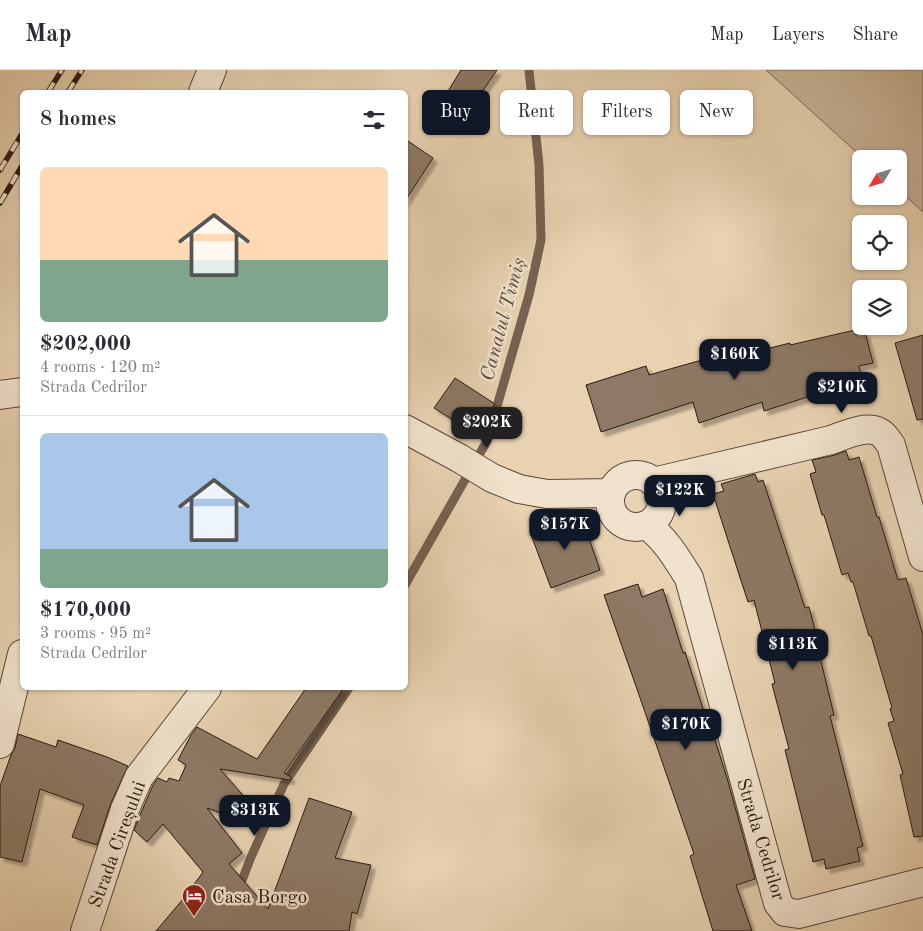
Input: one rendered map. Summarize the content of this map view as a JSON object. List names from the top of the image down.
{
  "streets": {
    "street": ["Strada Cedrilor", "Strada Cireșului"]
  },
  "water": ["Canalul Timiș"],
  "places": {
    "hotel": ["Casa Borgo"]
  },
  "north": "bottom left",
  "page": {
    "header": "Map",
    "nav": ["Map", "Layers", "Share"],
    "chip": [
      "Buy",
      "Rent",
      "Filters",
      "New"
    ],
    "heading": "8 homes",
    "list": [
      {
        "name": "$202,000",
        "note": "4 rooms · 120 m² · Strada Cedrilor"
      },
      {
        "name": "$170,000",
        "note": "3 rooms · 95 m² · Strada Cedrilor"
      }
    ],
    "price": [
      "$160K",
      "$210K",
      "$202K",
      "$122K",
      "$157K",
      "$113K",
      "$170K",
      "$313K"
    ]
  }
}
